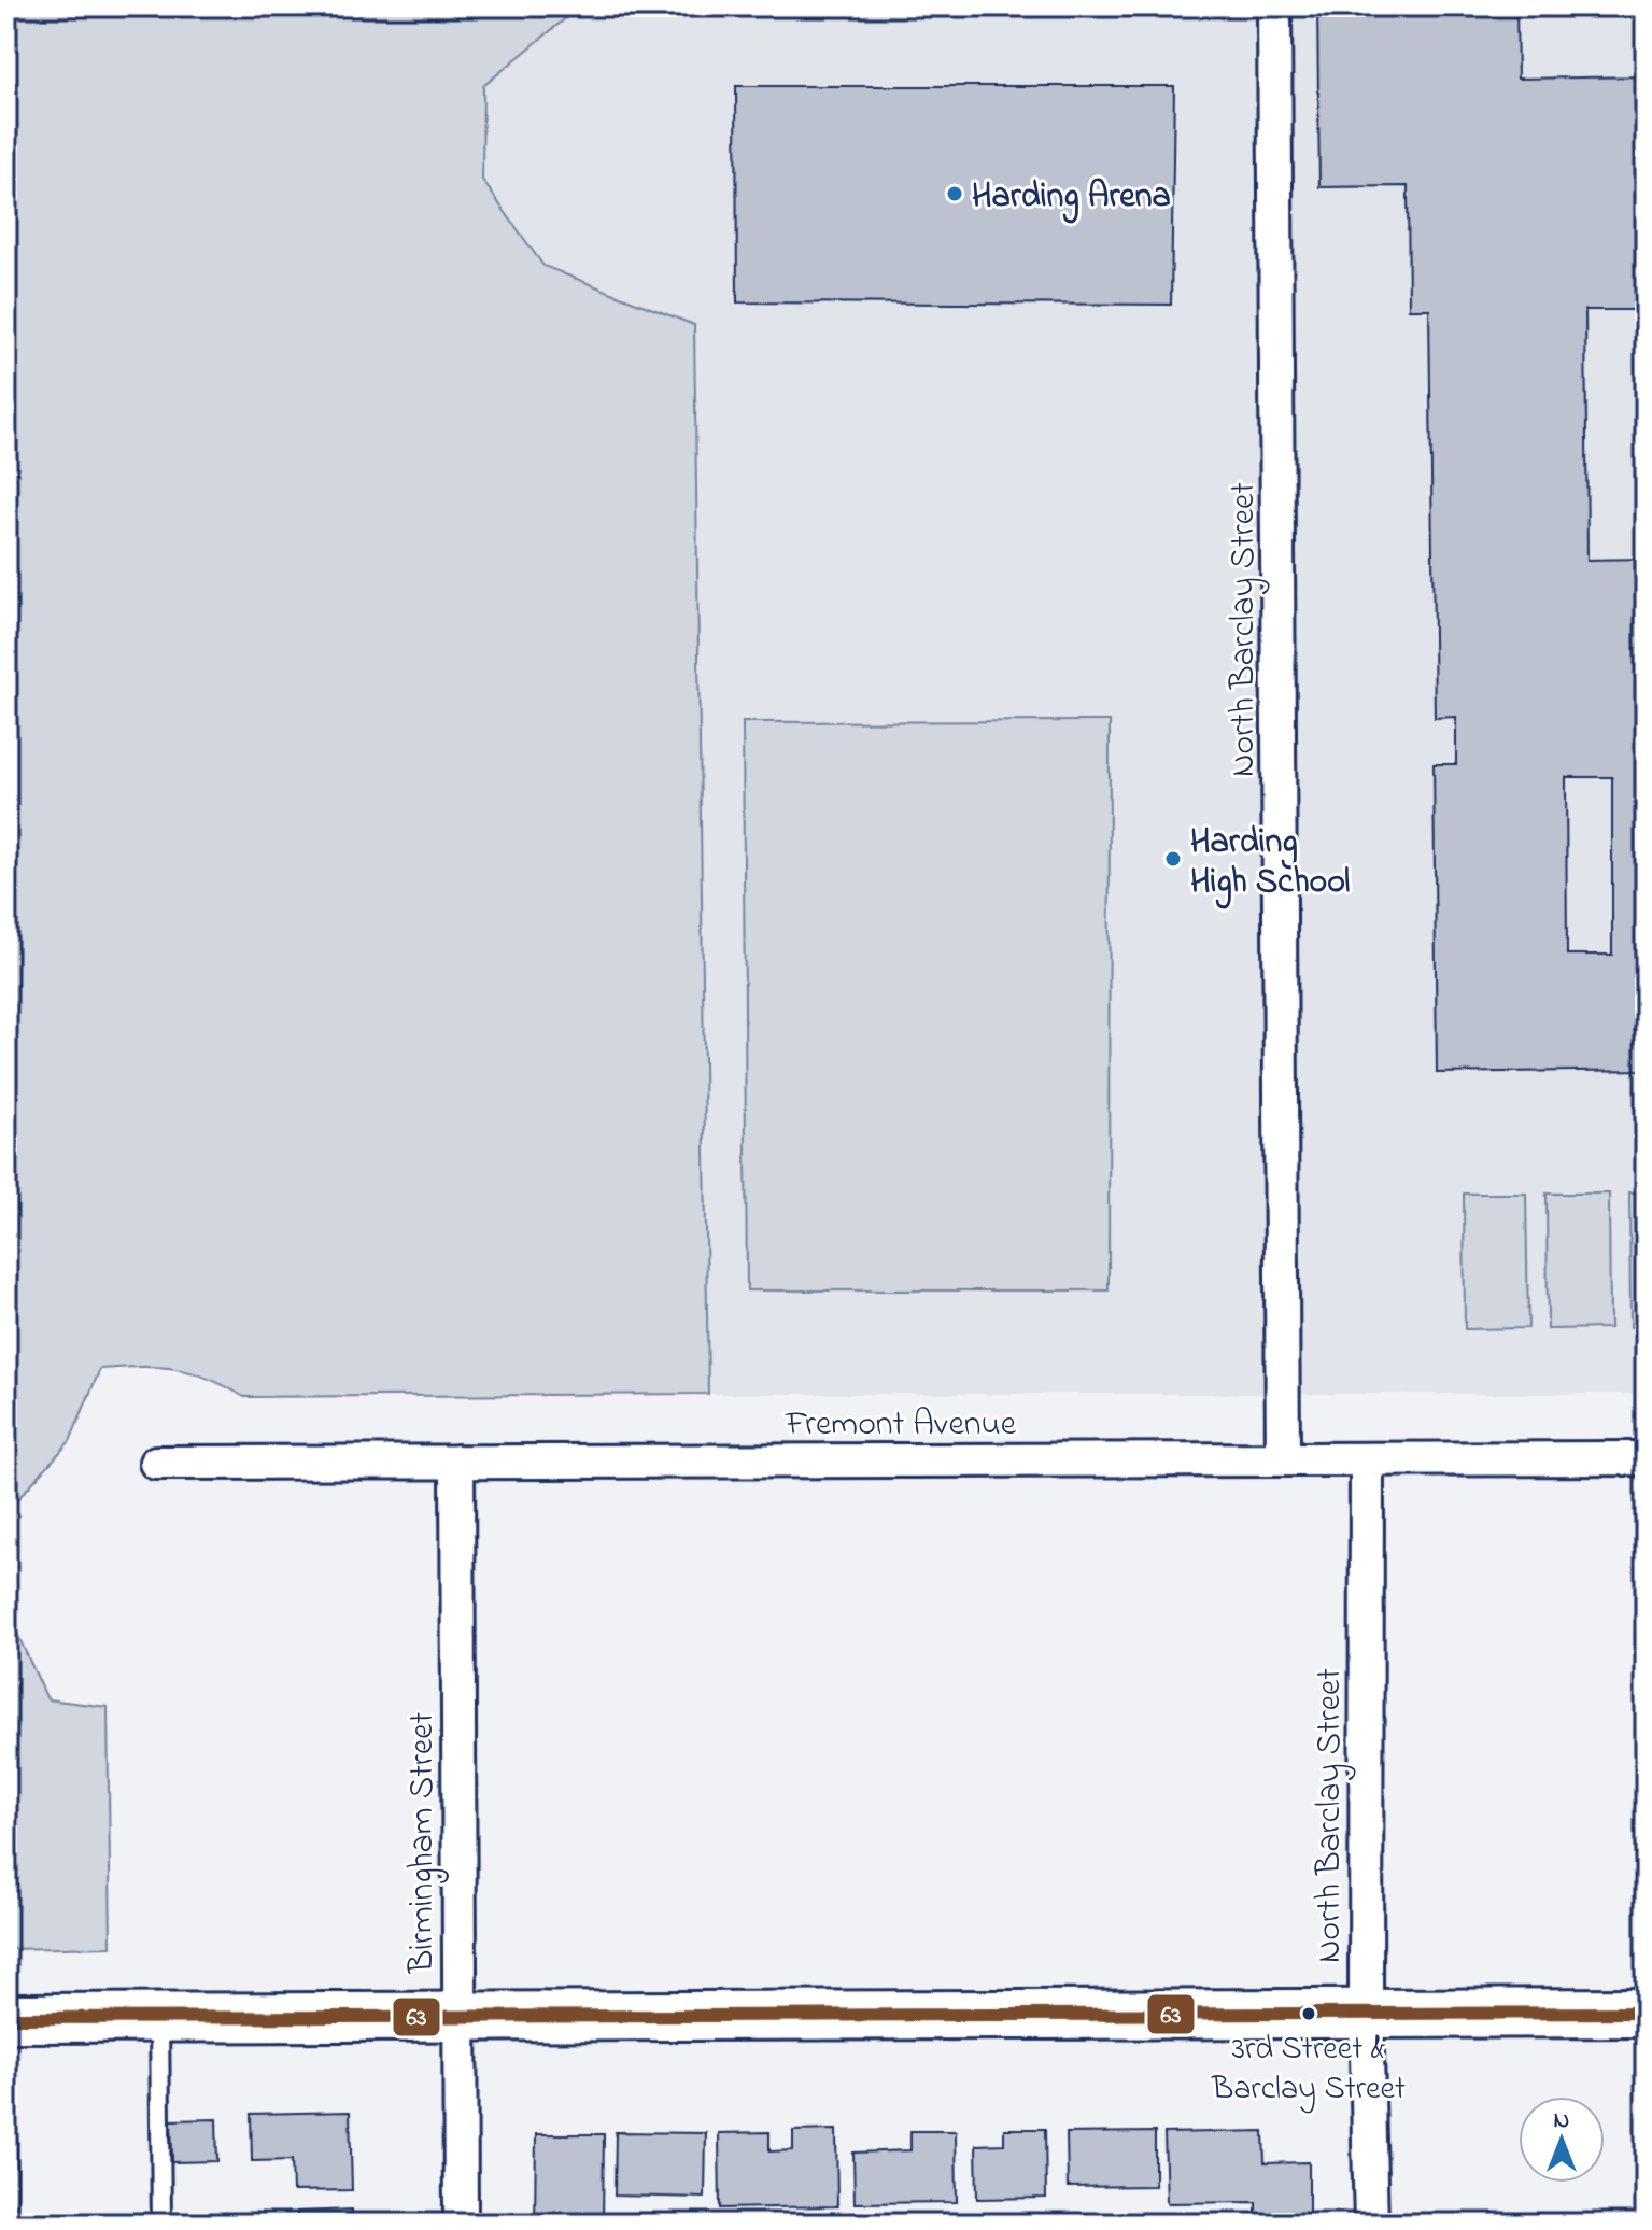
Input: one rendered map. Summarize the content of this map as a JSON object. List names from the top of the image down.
{
  "streets": {
    "street": ["North Barclay Street", "Fremont Avenue", "Birmingham Street"]
  },
  "crossings": [
    ["North Barclay Street", "Fremont Avenue"],
    ["Fremont Avenue", "Birmingham Street"]
  ],
  "places": ["Harding Arena", "Harding High School", "3rd Street & Barclay Street"],
  "lines": ["transit line 63"],
  "north": "top"
}
